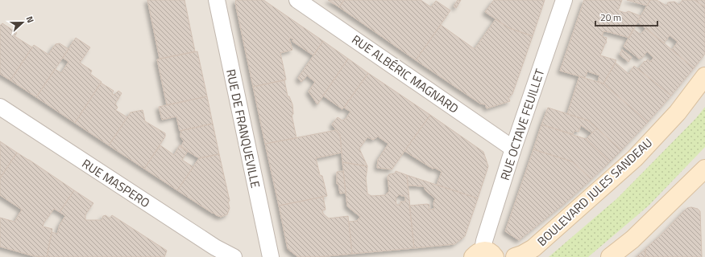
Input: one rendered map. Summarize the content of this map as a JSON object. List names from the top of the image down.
{
  "streets": {
    "street": [
      "RUE ALBÉRIC MAGNARD",
      "RUE OCTAVE FEUILLET",
      "RUE DE FRANQUEVILLE",
      "RUE MASPERO",
      "BOULEVARD JULES SANDEAU"
    ]
  },
  "crossings": [
    ["RUE ALBÉRIC MAGNARD", "RUE OCTAVE FEUILLET"]
  ],
  "scale_bar": "20 m",
  "north": "right"
}
